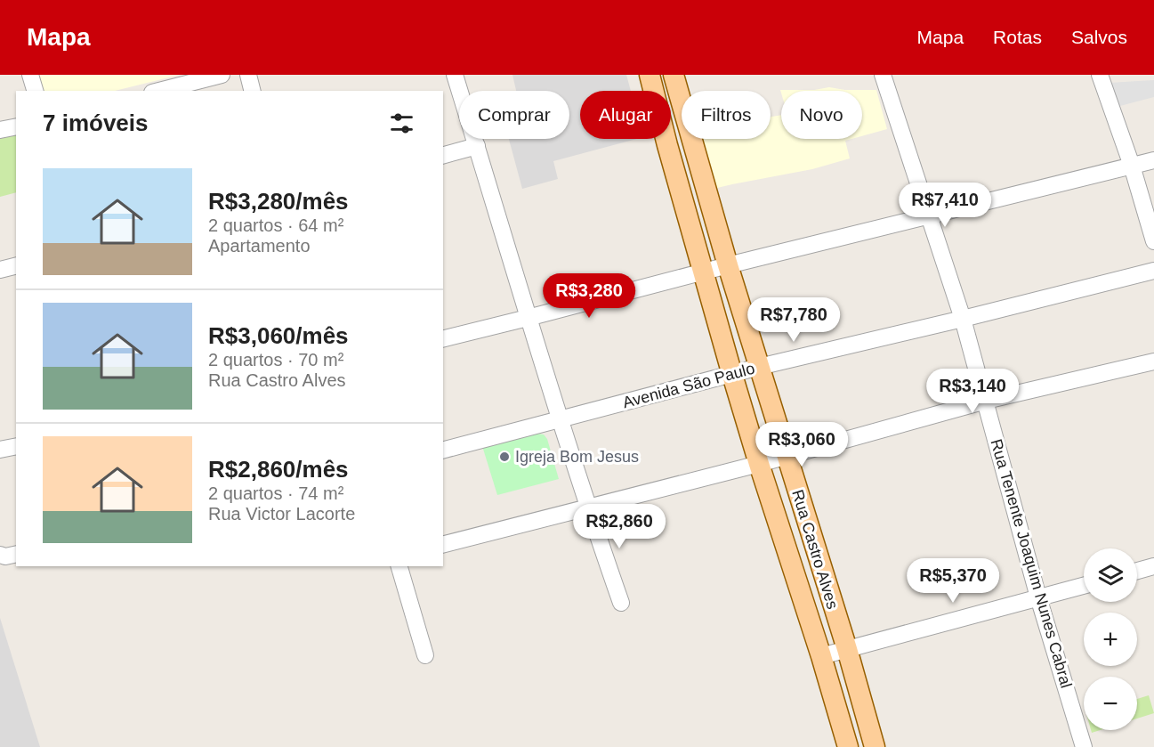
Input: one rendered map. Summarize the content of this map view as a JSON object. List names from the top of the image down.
{
  "streets": {
    "main road": ["Rua Castro Alves"],
    "street": ["Avenida São Paulo", "Rua Tenente Joaquim Nunes Cabral"]
  },
  "crossings": [
    ["Avenida São Paulo", "Rua Castro Alves"],
    ["Avenida São Paulo", "Rua Tenente Joaquim Nunes Cabral"]
  ],
  "places": ["Igreja Bom Jesus"],
  "page": {
    "header": "Mapa",
    "nav": ["Mapa", "Rotas", "Salvos"],
    "chip": [
      "Comprar",
      "Alugar",
      "Filtros",
      "Novo"
    ],
    "heading": "7 imóveis",
    "list": [
      {
        "name": "R$3,280/mês",
        "note": "2 quartos · 64 m² · Apartamento"
      },
      {
        "name": "R$3,060/mês",
        "note": "2 quartos · 70 m² · Rua Castro Alves"
      },
      {
        "name": "R$2,860/mês",
        "note": "2 quartos · 74 m² · Rua Victor Lacorte"
      }
    ],
    "price": [
      "R$7,410",
      "R$3,280",
      "R$7,780",
      "R$3,140",
      "R$3,060",
      "R$2,860",
      "R$5,370"
    ],
    "map_buttons": ["+", "−"]
  }
}
